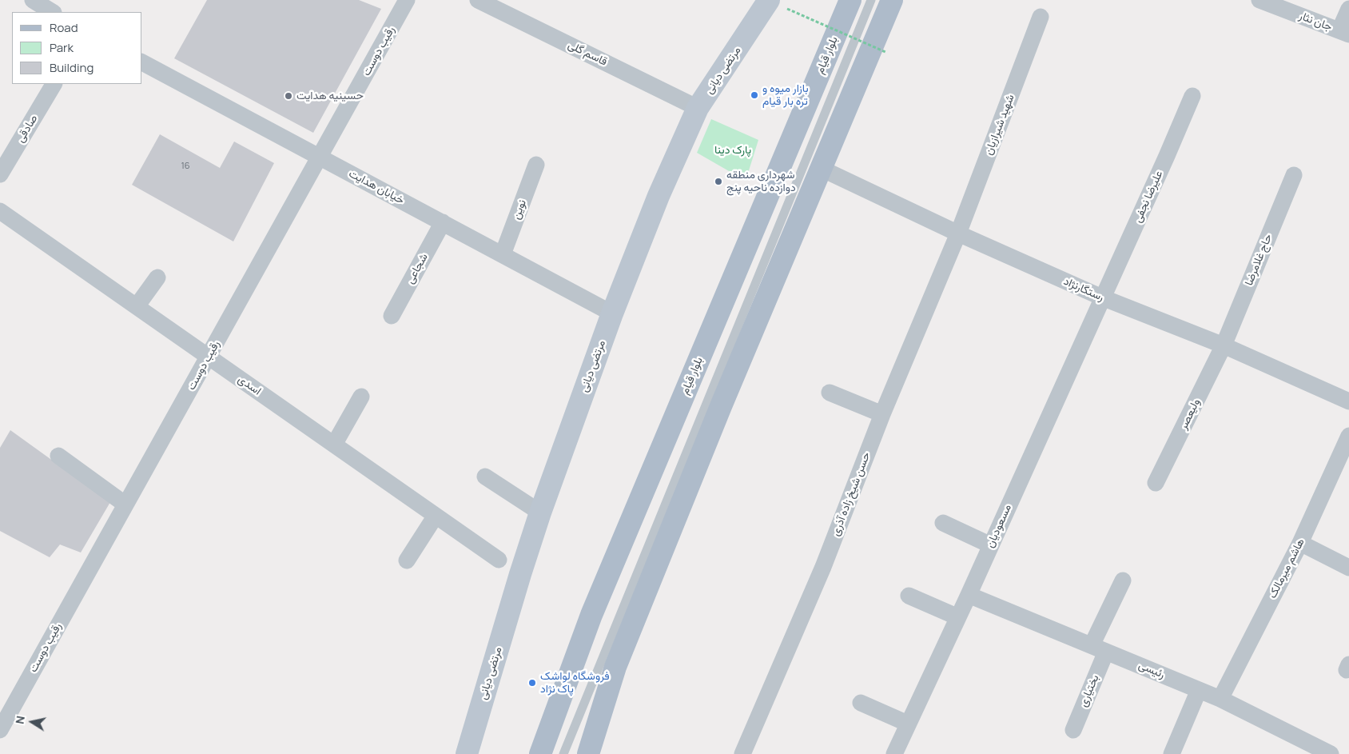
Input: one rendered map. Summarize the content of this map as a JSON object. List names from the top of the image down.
{
  "streets": {
    "main road": ["بلوار قیام"],
    "street": [
      "جان نثار",
      "رقیب دوست",
      "قاسم گلی",
      "مرتضی دیانی",
      "شهید شیرازیان",
      "صادقی",
      "خیابان‌ هدایت",
      "علیرضا نجفی",
      "نوین",
      "حاج غلامرضا",
      "شجاعی",
      "رستگارنژاد",
      "اسدی",
      "ولیعصر",
      "حسن شیخ زاده آذری",
      "مسعودیان",
      "هاشم میرمالک",
      "رئیسی",
      "بختیاری"
    ]
  },
  "crossings": [
    ["رقیب دوست", "خیابان‌ هدایت"],
    ["رقیب دوست", "اسدی"],
    ["قاسم گلی", "مرتضی دیانی"],
    ["مرتضی دیانی", "خیابان‌ هدایت"],
    ["شهید شیرازیان", "رستگارنژاد"],
    ["شهید شیرازیان", "حسن شیخ زاده آذری"],
    ["خیابان‌ هدایت", "نوین"],
    ["خیابان‌ هدایت", "شجاعی"],
    ["علیرضا نجفی", "رستگارنژاد"],
    ["علیرضا نجفی", "مسعودیان"],
    ["حاج غلامرضا", "رستگارنژاد"],
    ["حاج غلامرضا", "ولیعصر"],
    ["رستگارنژاد", "ولیعصر"],
    ["رستگارنژاد", "حسن شیخ زاده آذری"],
    ["رستگارنژاد", "مسعودیان"],
    ["مسعودیان", "رئیسی"],
    ["هاشم میرمالک", "رئیسی"],
    ["رئیسی", "بختیاری"]
  ],
  "parks": ["پارک دینا"],
  "places": [
    "بازار میوه و تره بار قیام",
    "حسینیه هدایت",
    "شهرداری منطقه دوازده ناحیه پنج",
    "فروشگاه لواشک پاک نژاد"
  ],
  "house_numbers": ["16"],
  "legend": ["Road", "Park", "Building"],
  "north": "left"
}
